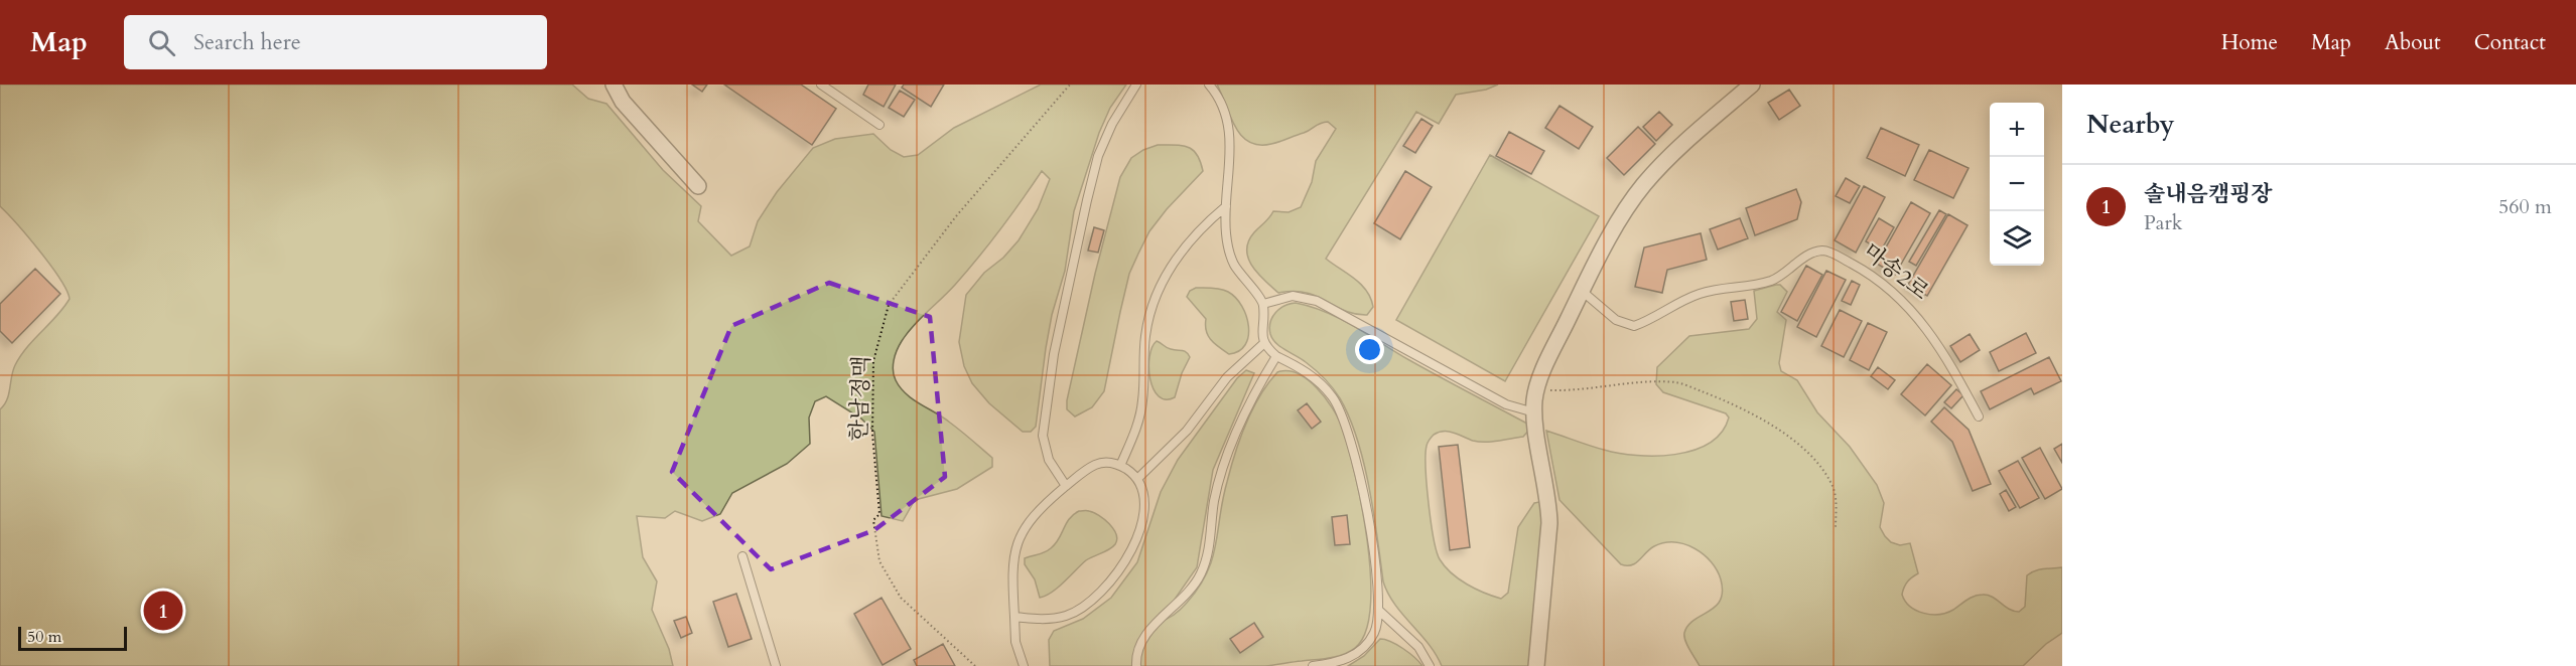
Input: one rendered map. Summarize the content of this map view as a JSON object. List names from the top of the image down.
{
  "streets": {
    "lane": ["마송2로"],
    "path": ["한남정맥"]
  },
  "scale_bar": "50 m",
  "page": {
    "header": "Map",
    "search": "Search here",
    "nav": [
      "Home",
      "Map",
      "About",
      "Contact"
    ],
    "heading": "Nearby",
    "map_buttons": ["+", "−"],
    "list": [
      {
        "mark": "1",
        "name": "솔내음캠핑장",
        "note": "Park",
        "value": "560 m"
      }
    ],
    "pins": "1",
    "scale": "50 m"
  }
}
